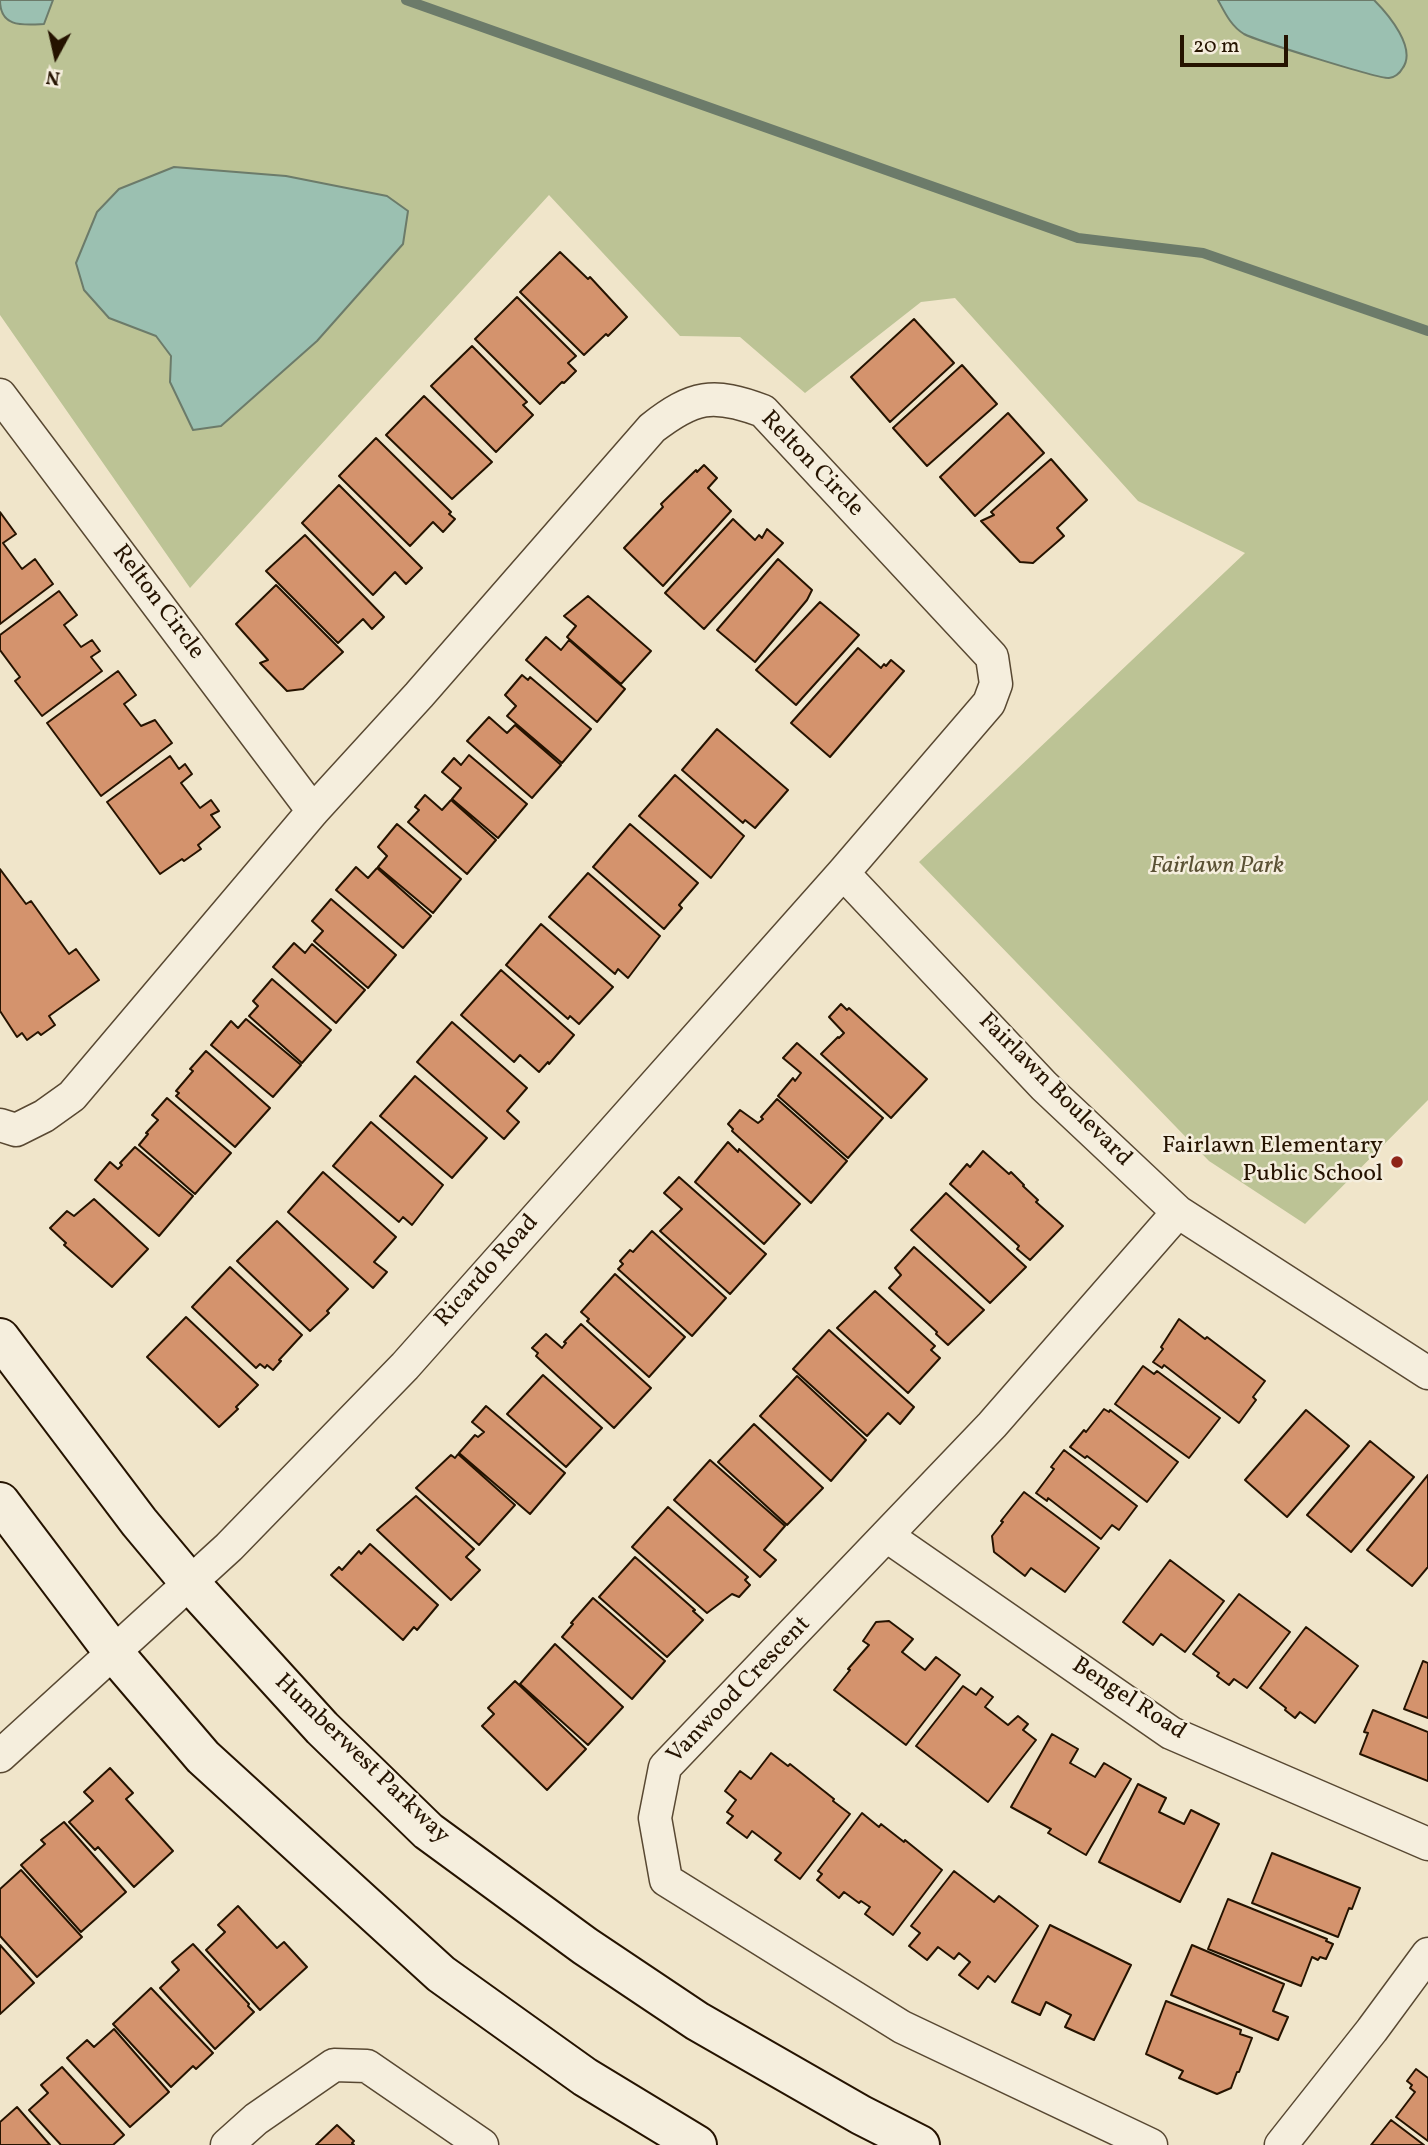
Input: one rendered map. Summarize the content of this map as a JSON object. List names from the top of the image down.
{
  "streets": {
    "main road": ["Humberwest Parkway"],
    "street": [
      "Relton Circle",
      "Fairlawn Boulevard",
      "Ricardo Road",
      "Vanwood Crescent",
      "Bengel Road"
    ]
  },
  "crossings": [
    ["Relton Circle", "Fairlawn Boulevard"],
    ["Relton Circle", "Ricardo Road"],
    ["Fairlawn Boulevard", "Ricardo Road"],
    ["Fairlawn Boulevard", "Vanwood Crescent"],
    ["Ricardo Road", "Humberwest Parkway"],
    ["Vanwood Crescent", "Bengel Road"]
  ],
  "parks": ["Fairlawn Park"],
  "places": ["Fairlawn Elementary Public School"],
  "scale_bar": "20 m",
  "north": "bottom"
}
